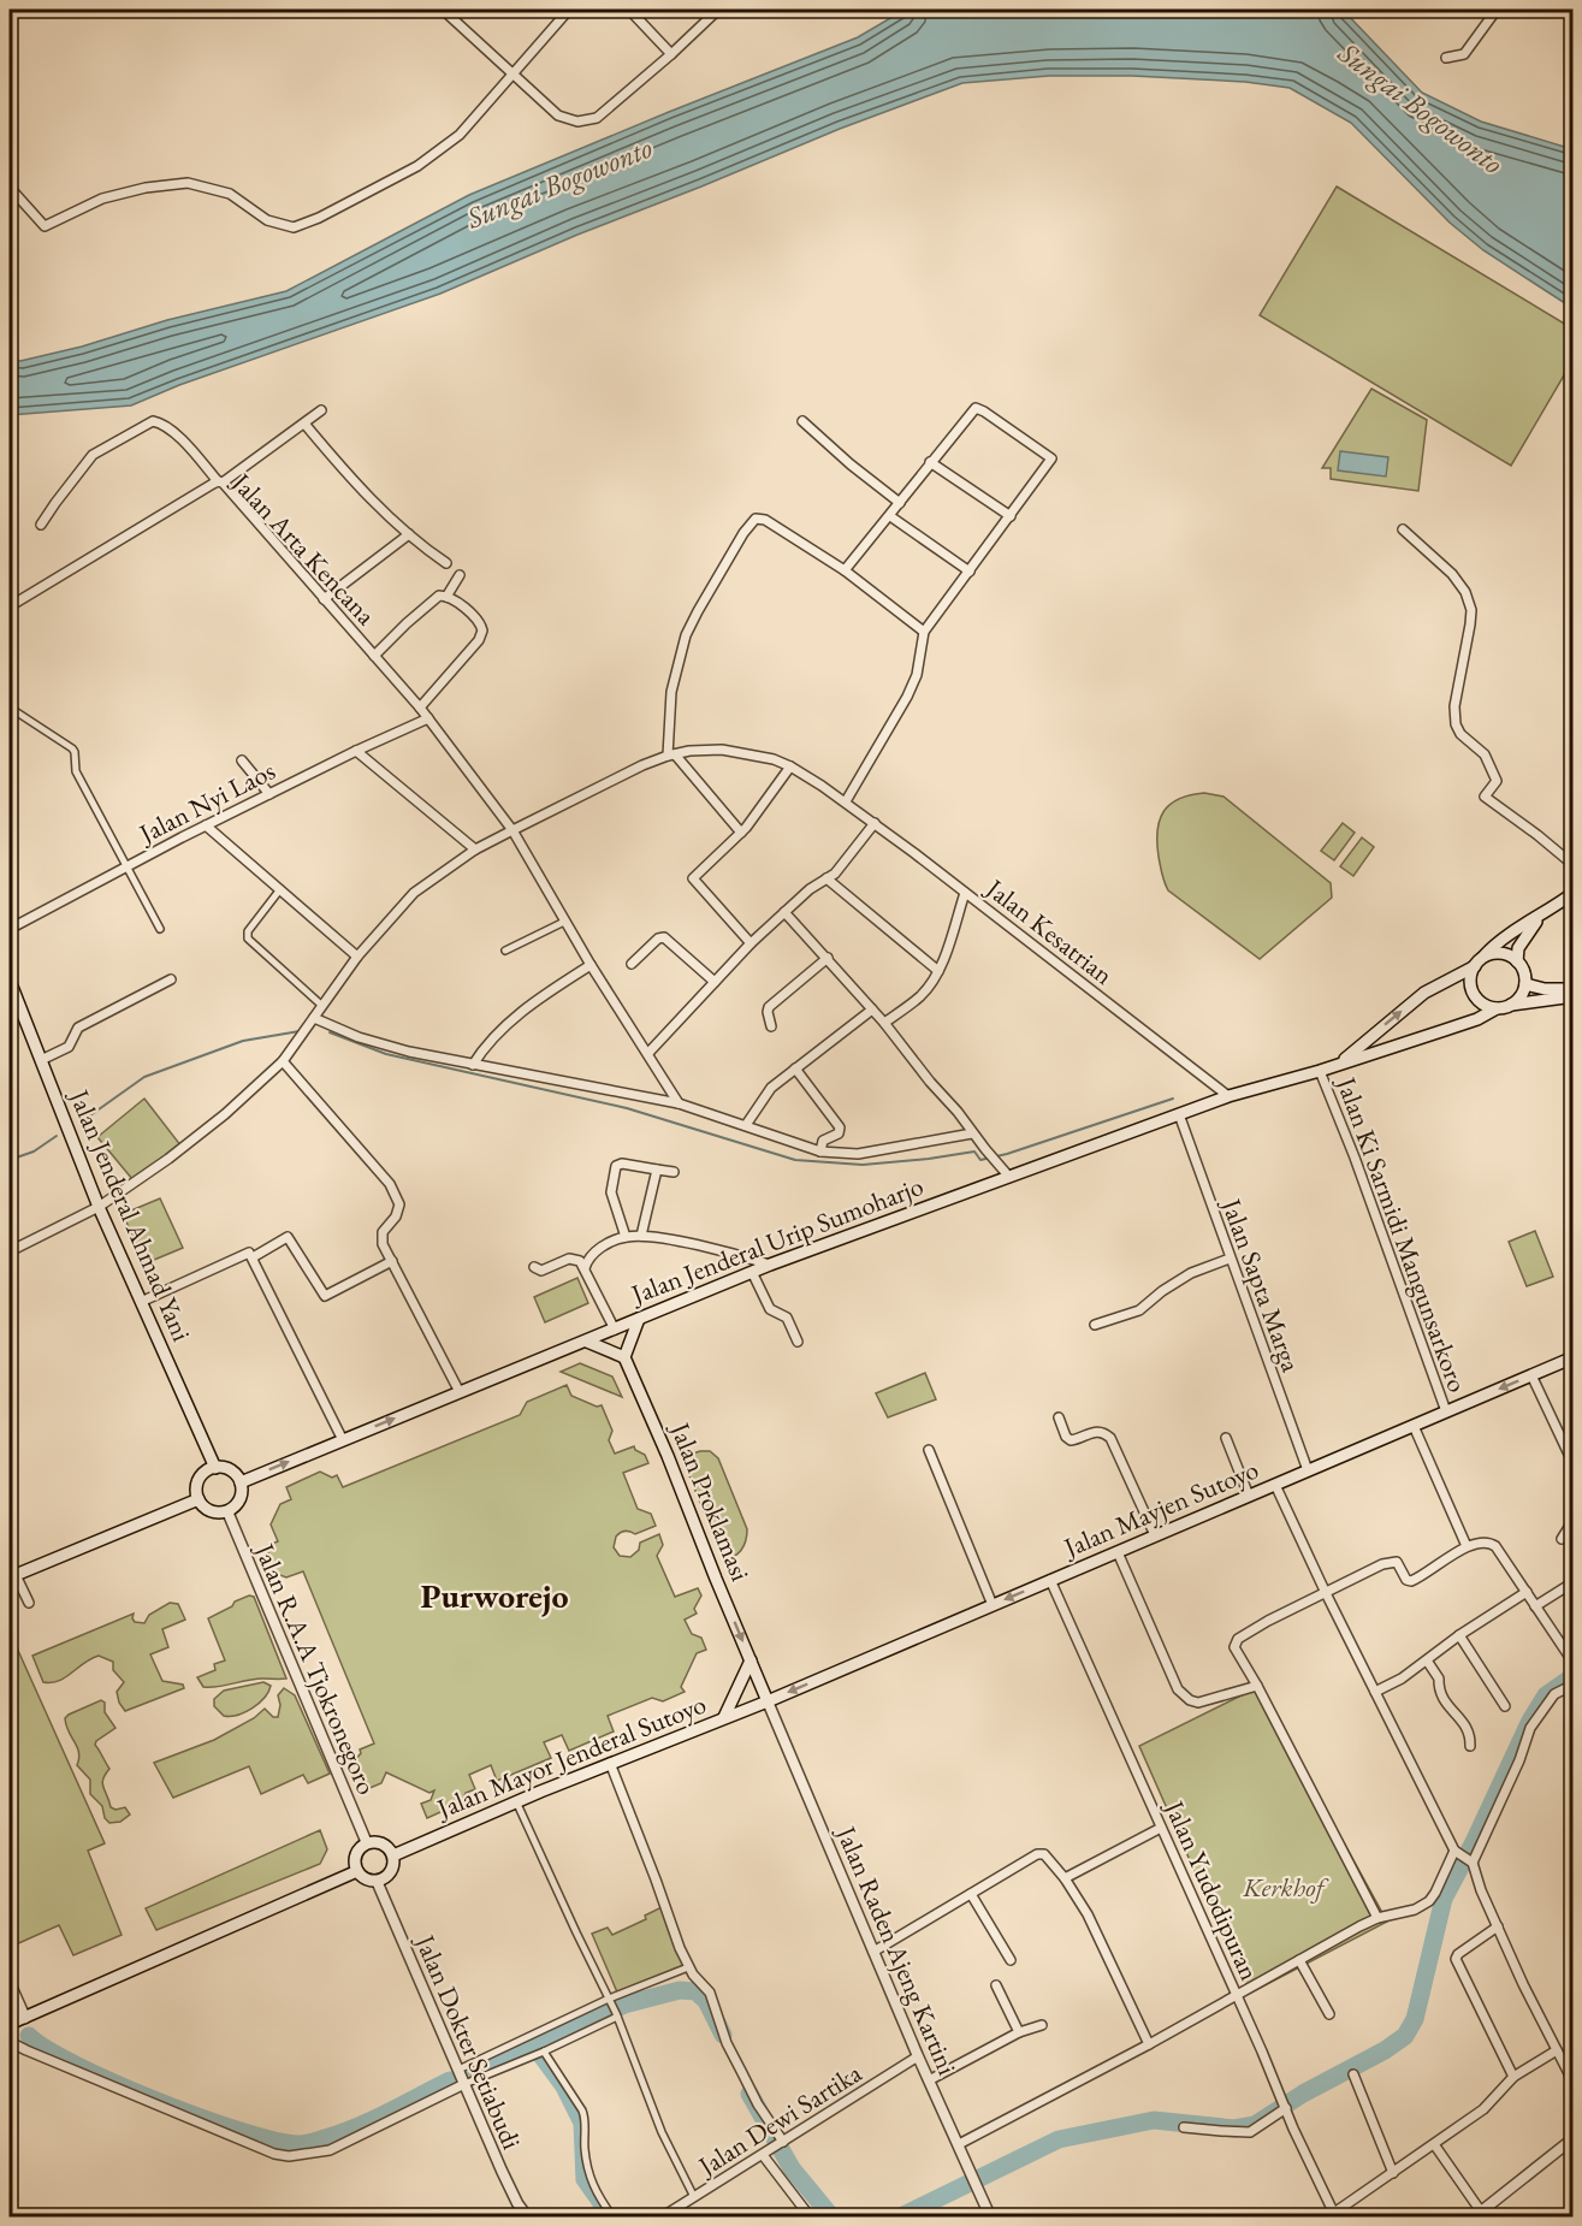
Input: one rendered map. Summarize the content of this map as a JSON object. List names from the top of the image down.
{
  "streets": {
    "main road": [
      "Jalan Jenderal Ahmad Yani",
      "Jalan Jenderal Urip Sumoharjo",
      "Jalan Proklamasi",
      "Jalan Mayjen Sutoyo",
      "Jalan Mayor Jenderal Sutoyo"
    ],
    "street": [
      "Jalan Arta Kencana",
      "Jalan Nyi Laos",
      "Jalan Kesatrian",
      "Jalan Ki Sarmidi Mangunsarkoro",
      "Jalan Sapta Marga",
      "Jalan R.A.A Tjokronegoro",
      "Jalan Yudodipuran",
      "Jalan Raden Ajeng Kartini",
      "Jalan Dokter Setiabudi",
      "Jalan Dewi Sartika"
    ]
  },
  "crossings": [
    ["Jalan Arta Kencana", "Jalan Nyi Laos"],
    ["Jalan Arta Kencana", "Jalan Kesatrian"],
    ["Jalan Kesatrian", "Jalan Jenderal Ahmad Yani"],
    ["Jalan Kesatrian", "Jalan Jenderal Urip Sumoharjo"],
    ["Jalan Jenderal Ahmad Yani", "Jalan Jenderal Urip Sumoharjo"],
    ["Jalan Jenderal Ahmad Yani", "Jalan R.A.A Tjokronegoro"],
    ["Jalan Ki Sarmidi Mangunsarkoro", "Jalan Jenderal Urip Sumoharjo"],
    ["Jalan Ki Sarmidi Mangunsarkoro", "Jalan Mayjen Sutoyo"],
    ["Jalan Jenderal Urip Sumoharjo", "Jalan Sapta Marga"],
    ["Jalan Jenderal Urip Sumoharjo", "Jalan R.A.A Tjokronegoro"],
    ["Jalan Sapta Marga", "Jalan Mayjen Sutoyo"],
    ["Jalan Proklamasi", "Jalan Mayjen Sutoyo"],
    ["Jalan Proklamasi", "Jalan Mayor Jenderal Sutoyo"],
    ["Jalan Proklamasi", "Jalan Raden Ajeng Kartini"],
    ["Jalan Mayjen Sutoyo", "Jalan Mayor Jenderal Sutoyo"],
    ["Jalan Mayjen Sutoyo", "Jalan Yudodipuran"],
    ["Jalan Mayjen Sutoyo", "Jalan Raden Ajeng Kartini"],
    ["Jalan R.A.A Tjokronegoro", "Jalan Mayor Jenderal Sutoyo"],
    ["Jalan R.A.A Tjokronegoro", "Jalan Dokter Setiabudi"],
    ["Jalan Mayor Jenderal Sutoyo", "Jalan Raden Ajeng Kartini"],
    ["Jalan Mayor Jenderal Sutoyo", "Jalan Dokter Setiabudi"],
    ["Jalan Raden Ajeng Kartini", "Jalan Dewi Sartika"]
  ],
  "one_way": ["Jalan Proklamasi", "Jalan Mayjen Sutoyo"],
  "districts": ["Purworejo"],
  "water": ["Sungai Bogowonto"],
  "parks": ["Kerkhof"]
}
